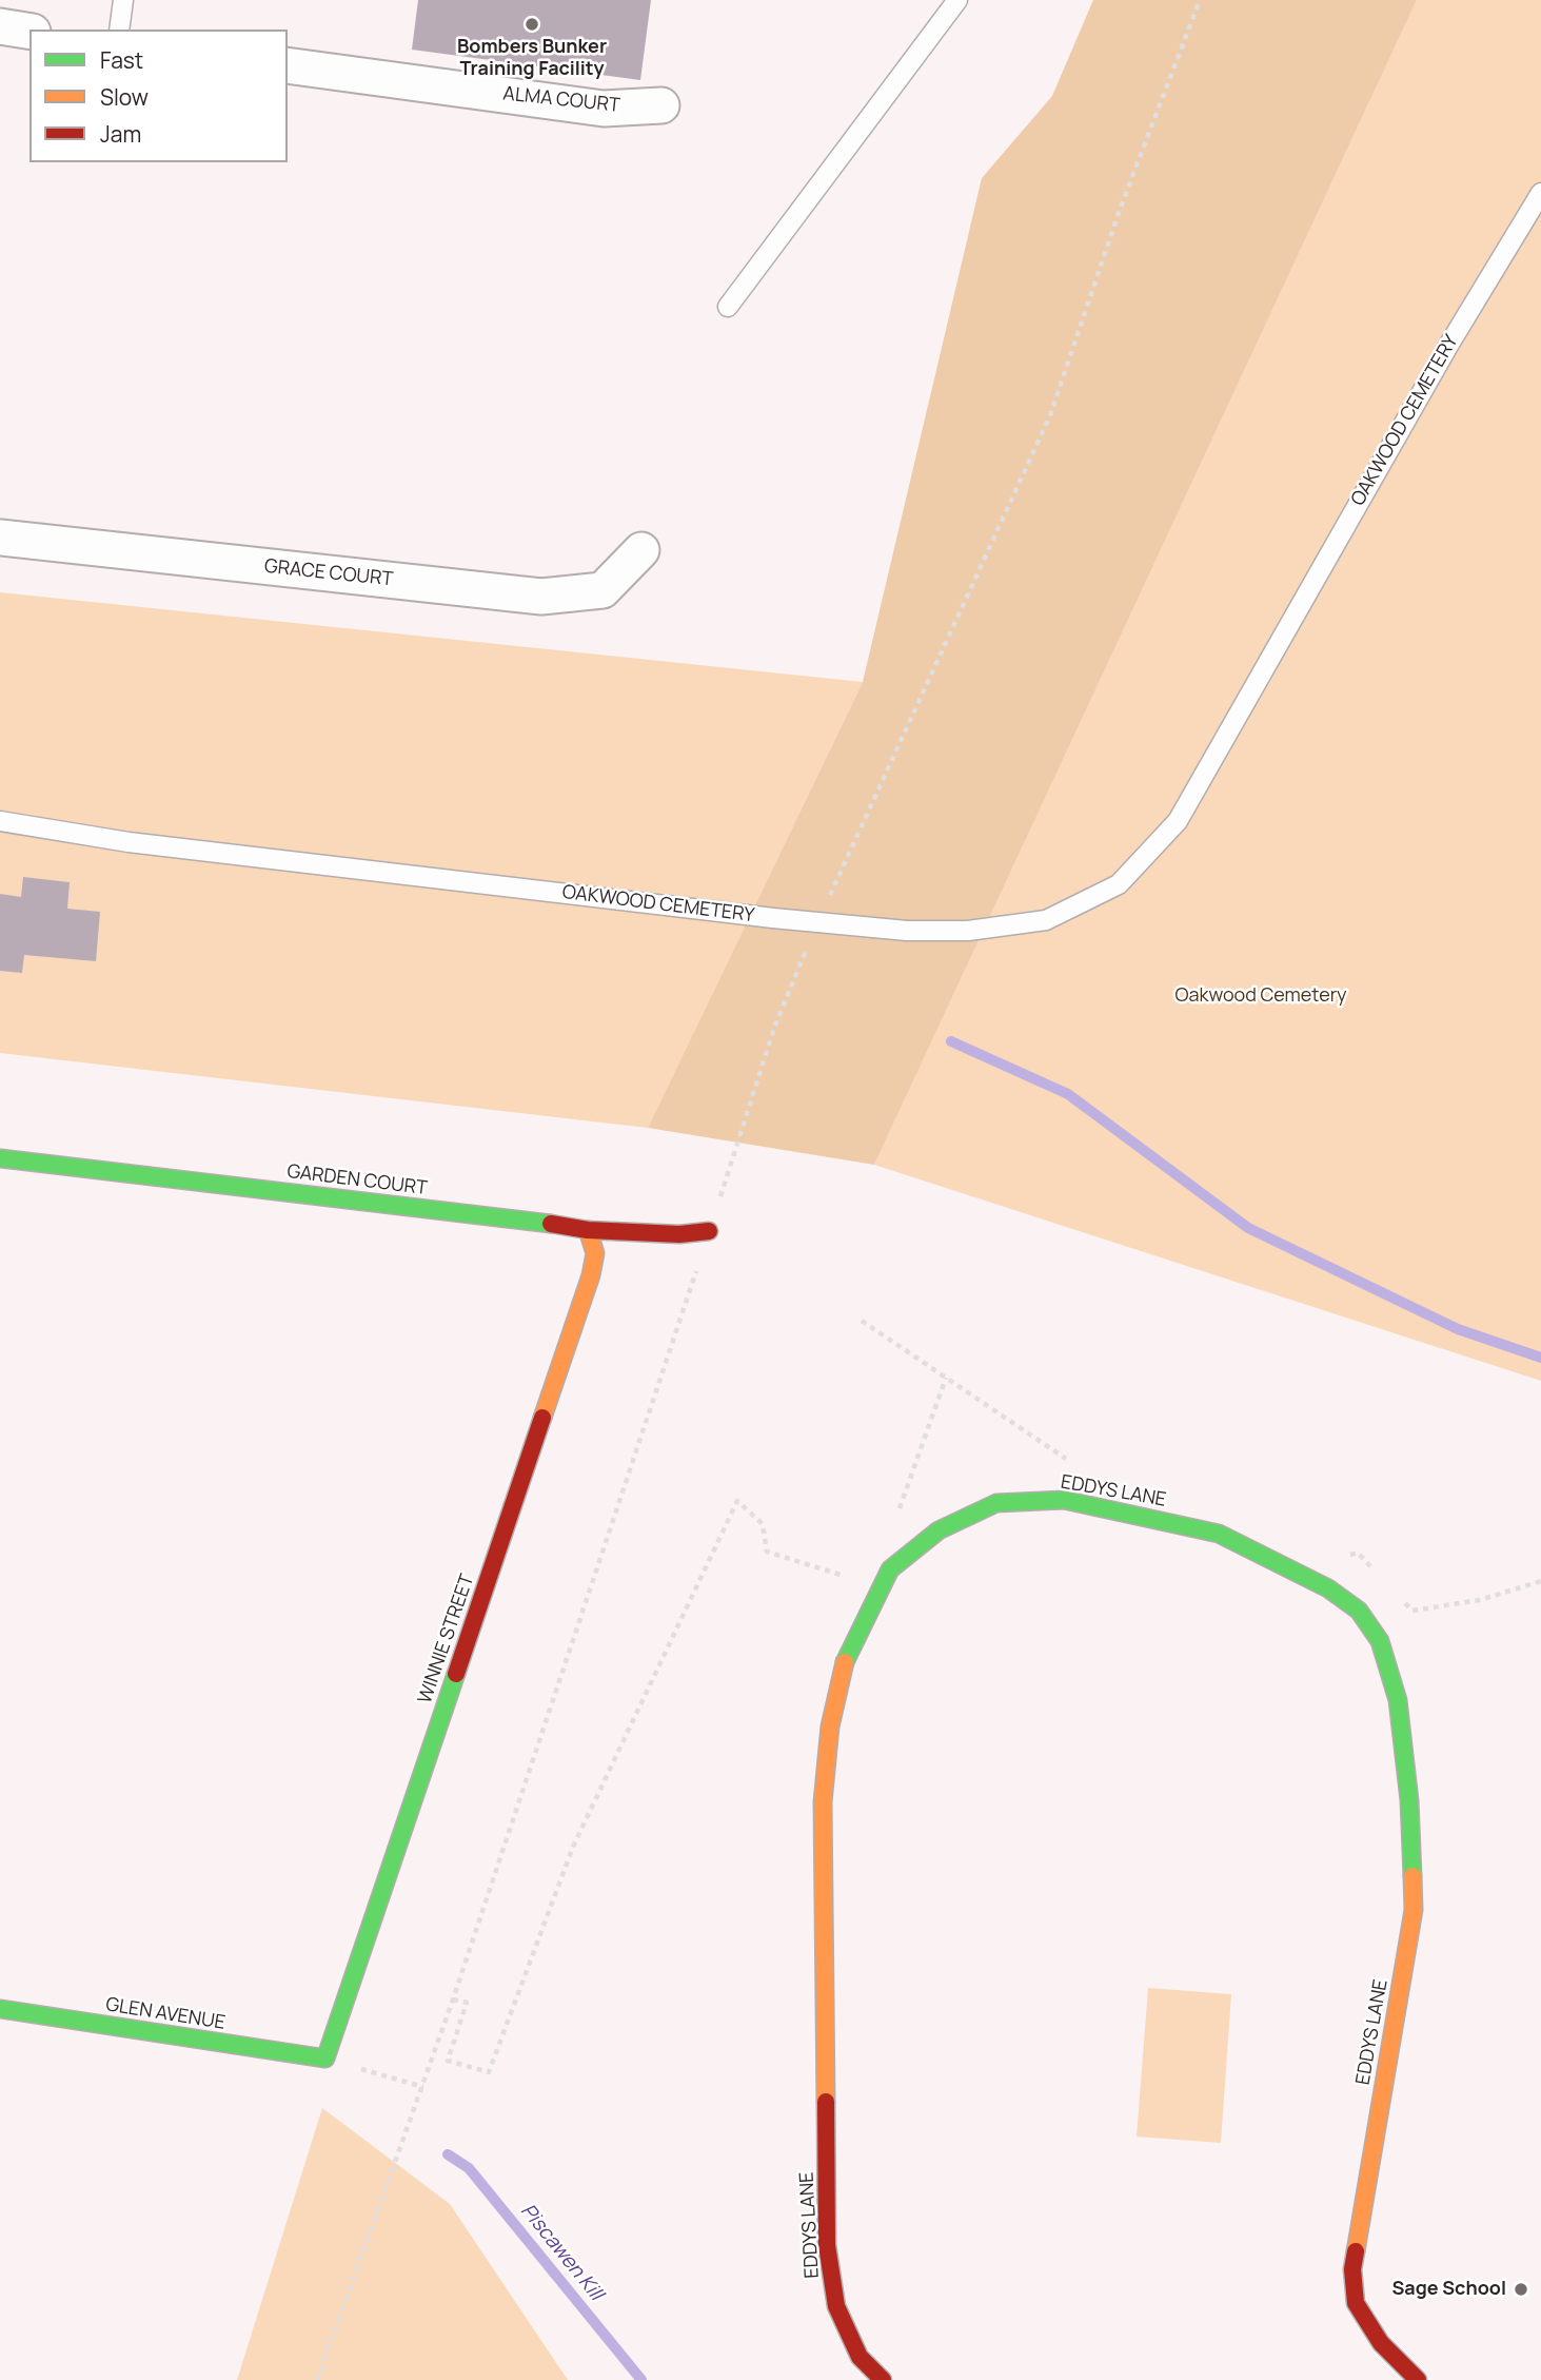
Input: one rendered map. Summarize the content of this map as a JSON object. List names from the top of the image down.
{
  "streets": {
    "street": [
      "ALMA COURT",
      "GRACE COURT",
      "GARDEN COURT",
      "EDDYS LANE",
      "WINNIE STREET",
      "GLEN AVENUE"
    ],
    "lane": ["OAKWOOD CEMETERY"]
  },
  "crossings": [
    ["GARDEN COURT", "WINNIE STREET"],
    ["WINNIE STREET", "GLEN AVENUE"]
  ],
  "water": ["Piscawen Kill"],
  "parks": ["Oakwood Cemetery"],
  "places": ["Bombers Bunker Training Facility", "Sage School"],
  "legend": ["Fast", "Slow", "Jam"]
}
